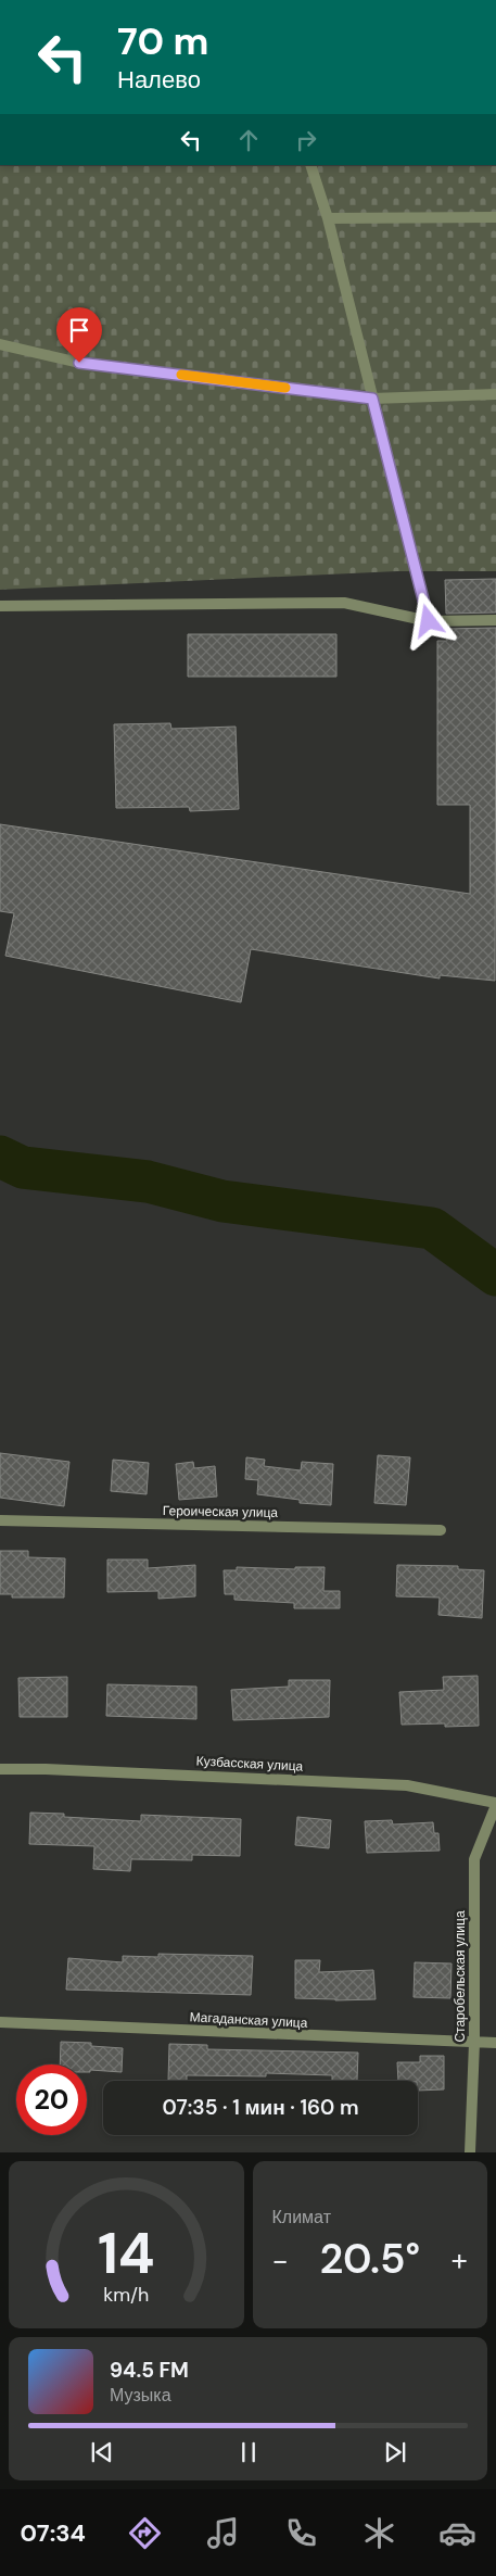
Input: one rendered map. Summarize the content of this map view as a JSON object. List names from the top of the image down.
{
  "streets": {
    "street": [
      "Героическая улица",
      "Кузбасская улица",
      "Старобельская улица",
      "Магаданская улица"
    ]
  },
  "crossings": [
    ["Кузбасская улица", "Старобельская улица"],
    ["Старобельская улица", "Магаданская улица"]
  ],
  "page": {
    "turn": ["70 m", "Налево"],
    "limit": "20",
    "trip": "07:35 · 1 мин · 160 m",
    "tile": "Климат",
    "heat": ["−", "20.5°", "+"],
    "song": ["94.5 FM", "Музыка"],
    "tabs": "07:34",
    "gauge": ["14", "km/h"]
  }
}
